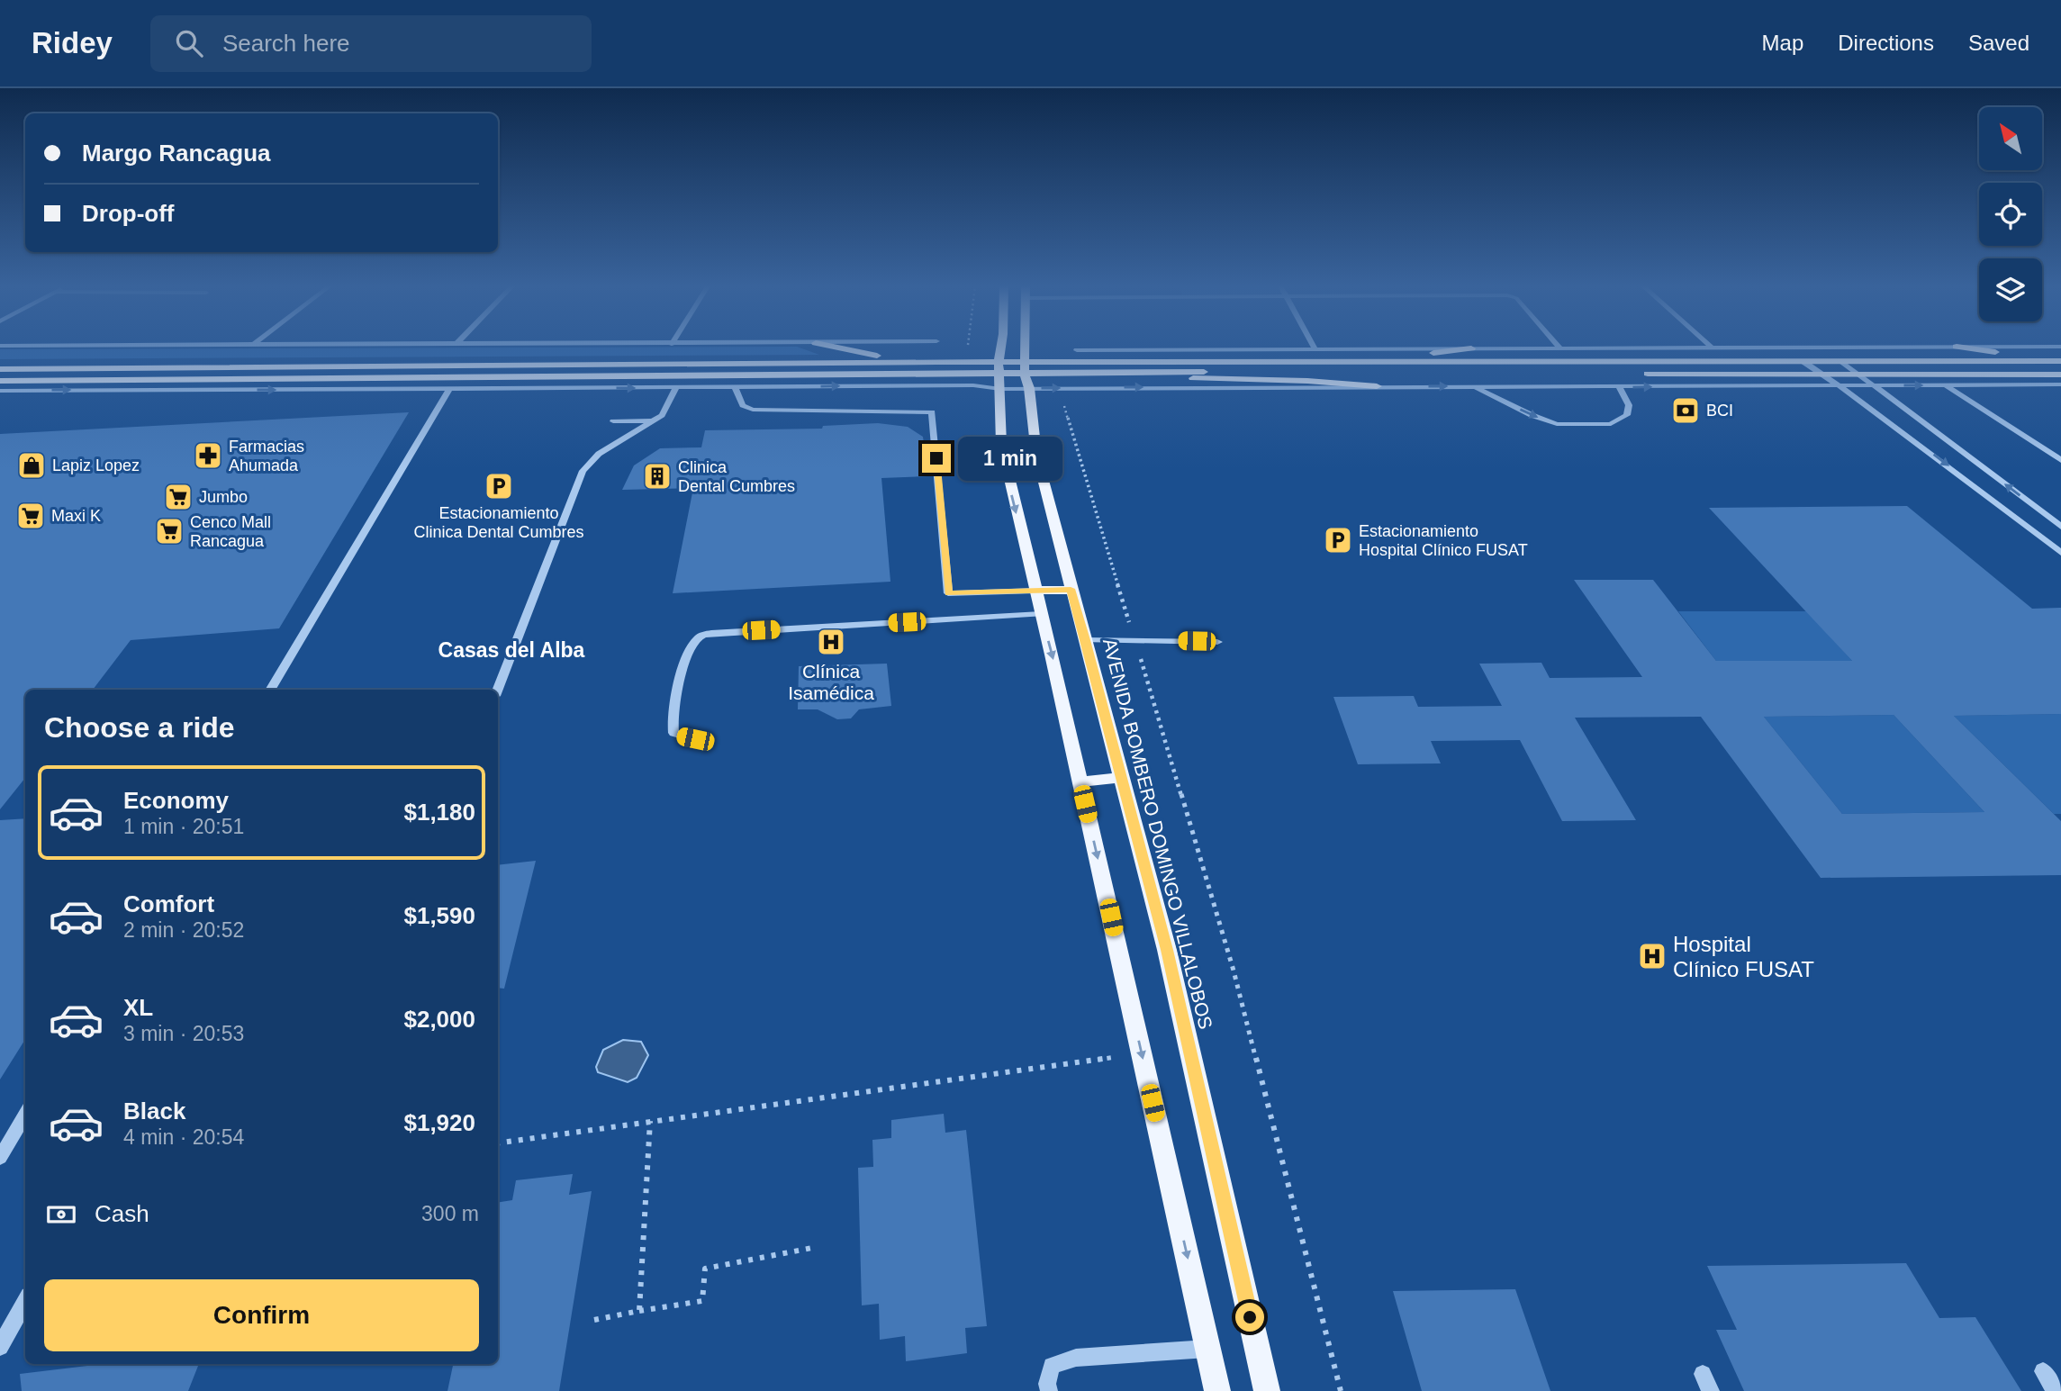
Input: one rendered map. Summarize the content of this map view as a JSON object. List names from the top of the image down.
{
  "streets": {
    "main road": ["AVENIDA BOMBERO DOMINGO VILLALOBOS"]
  },
  "districts": ["Casas del Alba"],
  "places": {
    "bank": ["BCI"],
    "pharmacy": ["Farmacias Ahumada"],
    "shop": ["Lapiz Lopez"],
    "building": ["Clinica Dental Cumbres"],
    "parking": ["Estacionamiento Clinica Dental Cumbres", "Estacionamiento Hospital Clínico FUSAT"],
    "supermarket": ["Jumbo", "Maxi K", "Cenco Mall Rancagua"],
    "hospital": ["Clínica Isamédica", "Hospital Clínico FUSAT"]
  },
  "north": "top left",
  "page": {
    "header": "Ridey",
    "search": "Search here",
    "nav": ["Map", "Directions", "Saved"],
    "banner": ["Margo Rancagua", "Drop-off"],
    "bubble": "1 min",
    "heading": "Choose a ride",
    "list": [
      {
        "name": "Economy",
        "note": "1 min · 20:51",
        "value": "$1,180"
      },
      {
        "name": "Comfort",
        "note": "2 min · 20:52",
        "value": "$1,590"
      },
      {
        "name": "XL",
        "note": "3 min · 20:53",
        "value": "$2,000"
      },
      {
        "name": "Black",
        "note": "4 min · 20:54",
        "value": "$1,920"
      }
    ],
    "pay": ["Cash", "300 m"],
    "buttons": "Confirm"
  }
}
